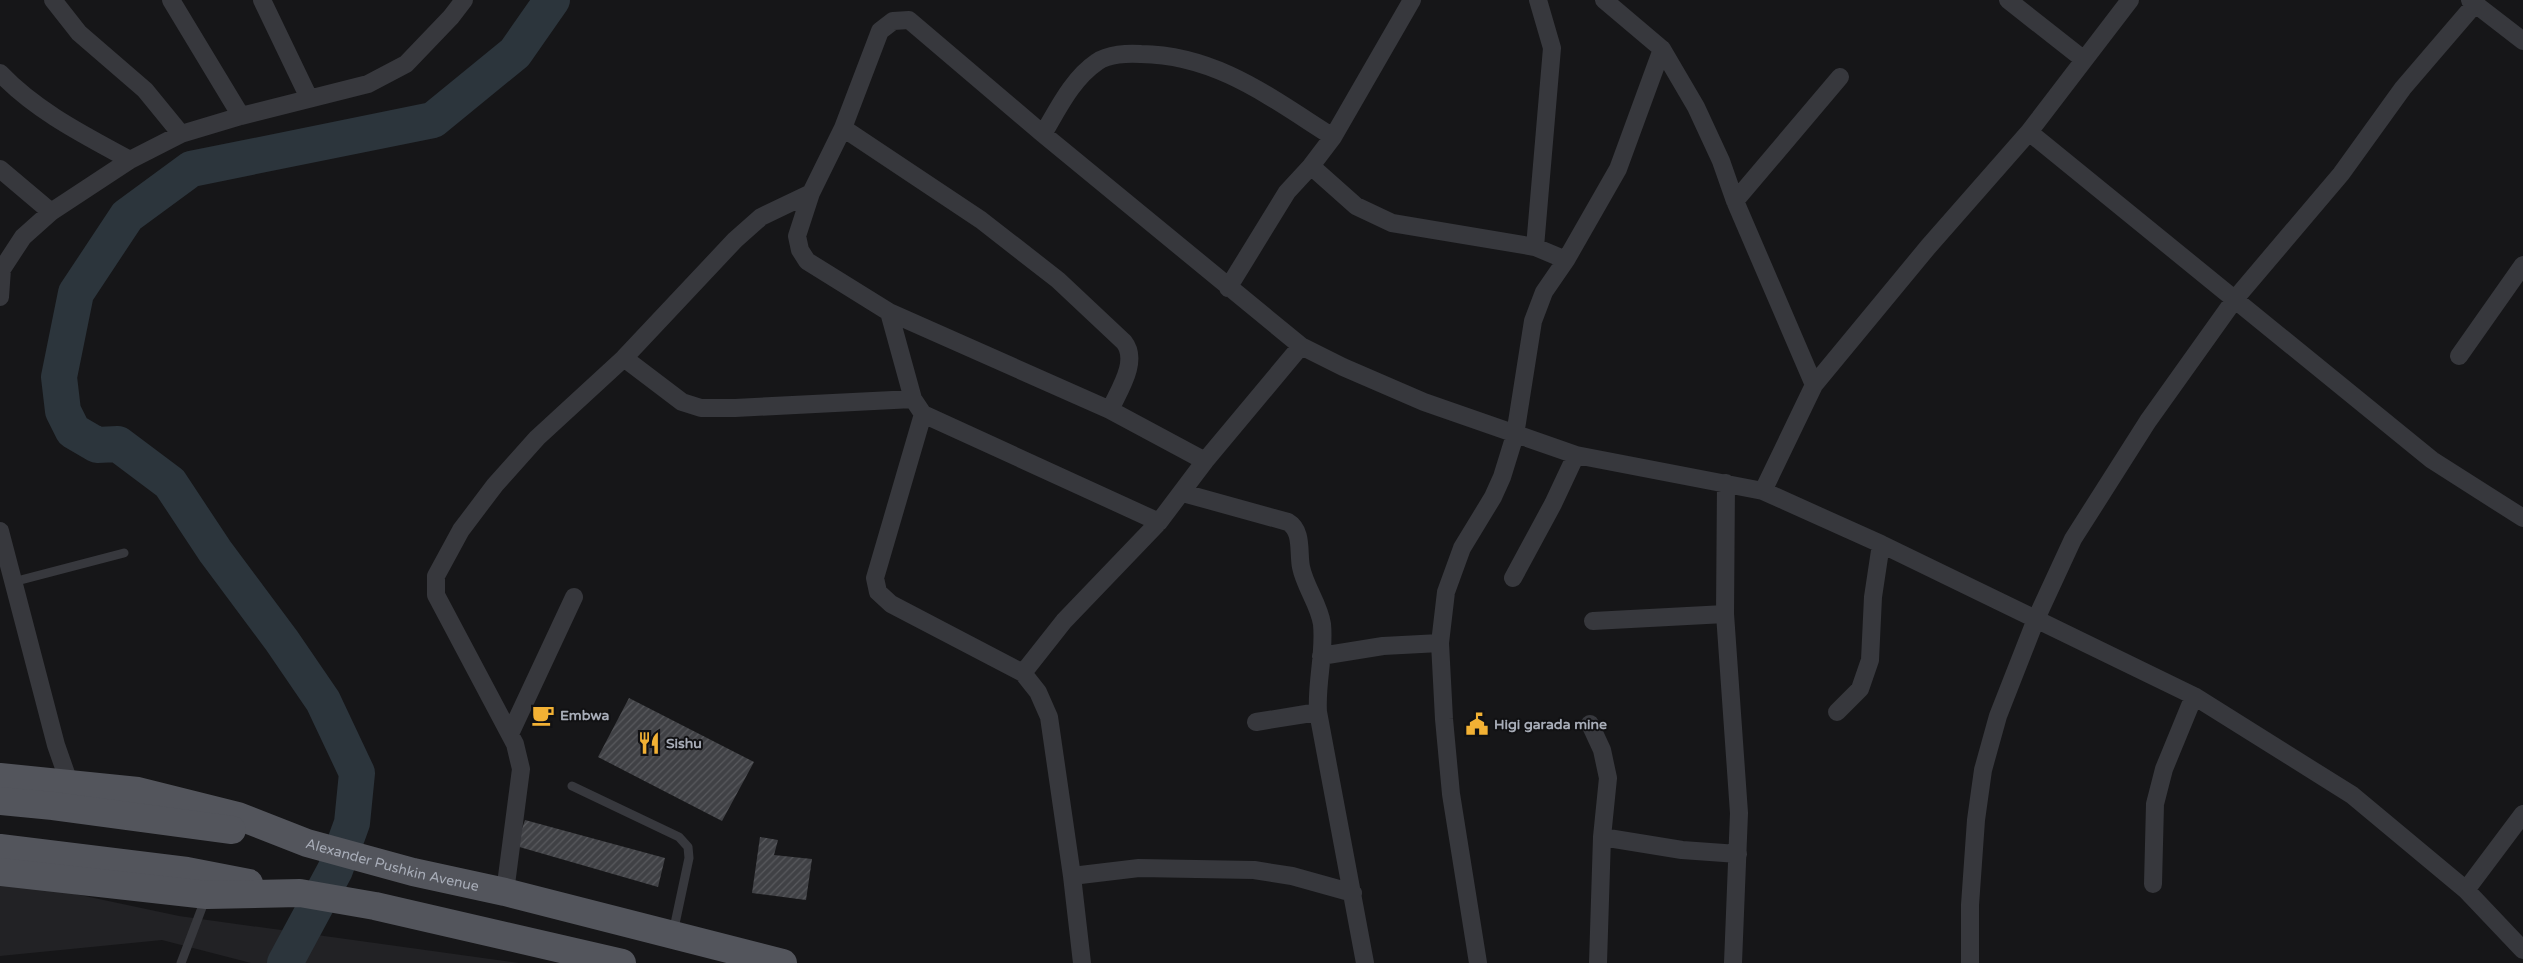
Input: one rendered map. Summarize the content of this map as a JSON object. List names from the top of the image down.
{
  "streets": {
    "main road": ["Alexander Pushkin Avenue"]
  },
  "places": {
    "cafe": ["Embwa"],
    "public building": ["Higi garada mine"],
    "restaurant": ["Sishu"]
  }
}
